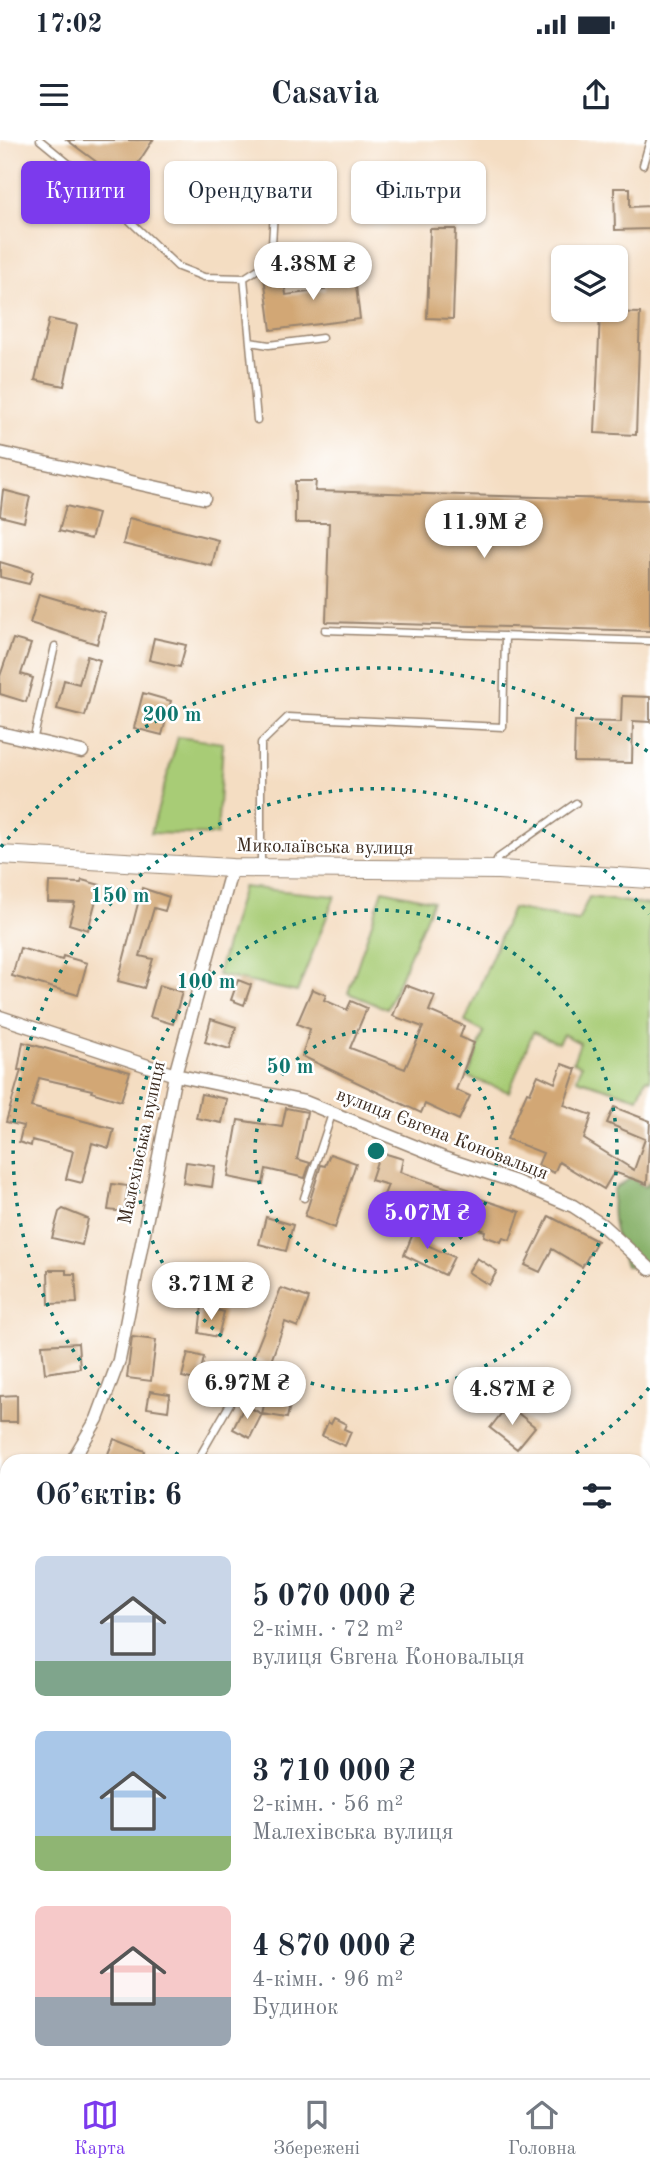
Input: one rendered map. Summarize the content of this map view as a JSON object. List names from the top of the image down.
{
  "streets": {
    "main road": ["Миколаївська вулиця"],
    "street": ["вулиця Євгена Коновальця", "Малехівська вулиця"]
  },
  "crossings": [
    ["Миколаївська вулиця", "Малехівська вулиця"],
    ["вулиця Євгена Коновальця", "Малехівська вулиця"]
  ],
  "page": {
    "status": "17:02",
    "header": "Casavia",
    "chip": ["Купити", "Орендувати", "Фільтри"],
    "price": [
      "4.38M ₴",
      "11.9M ₴",
      "5.07M ₴",
      "3.71M ₴",
      "6.97M ₴",
      "4.87M ₴"
    ],
    "heading": "Об’єктів: 6",
    "list": [
      {
        "name": "5 070 000 ₴",
        "note": "2-кімн. · 72 m² · вулиця Євгена Коновальця"
      },
      {
        "name": "3 710 000 ₴",
        "note": "2-кімн. · 56 m² · Малехівська вулиця"
      },
      {
        "name": "4 870 000 ₴",
        "note": "4-кімн. · 96 m² · Будинок"
      }
    ],
    "tabs": ["Карта", "Збережені", "Головна"]
  },
  "rings": [
    "200 m",
    "150 m",
    "100 m",
    "50 m"
  ]
}
